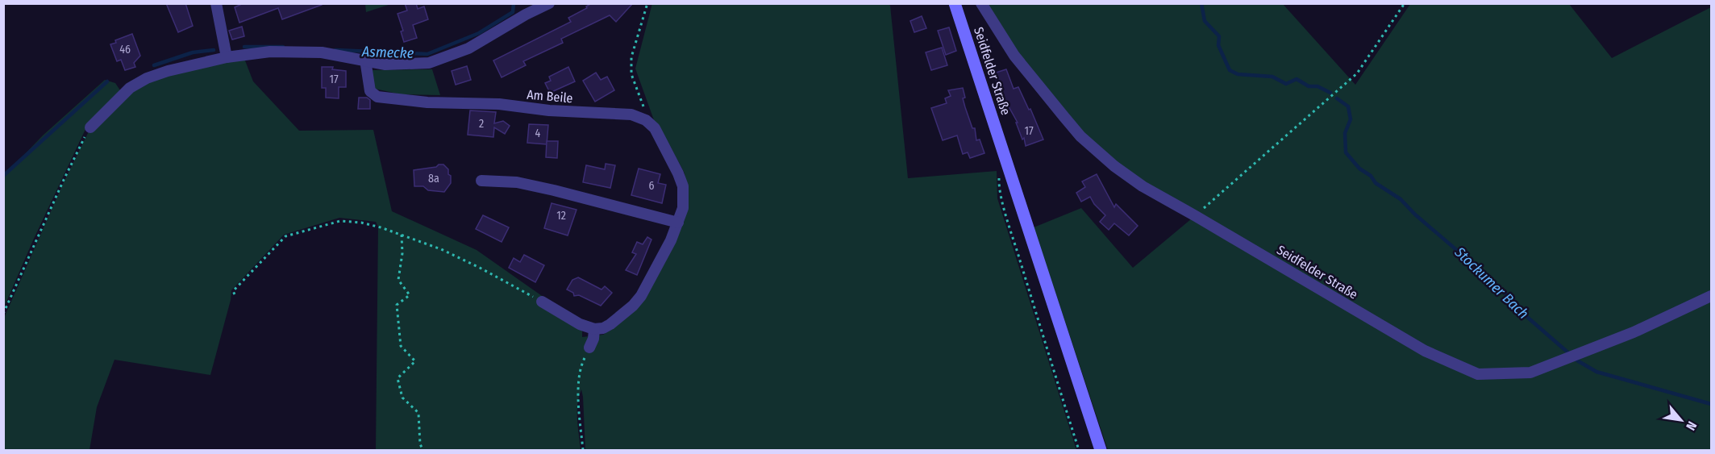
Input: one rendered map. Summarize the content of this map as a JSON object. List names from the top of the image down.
{
  "streets": {
    "main road": ["Seidfelder Straße"],
    "street": ["Am Beile"]
  },
  "water": ["Asmecke", "Stockumer Bach"],
  "house_numbers": [
    "46",
    "17",
    "2",
    "17",
    "4",
    "8a",
    "6",
    "12"
  ],
  "north": "bottom right"
}
